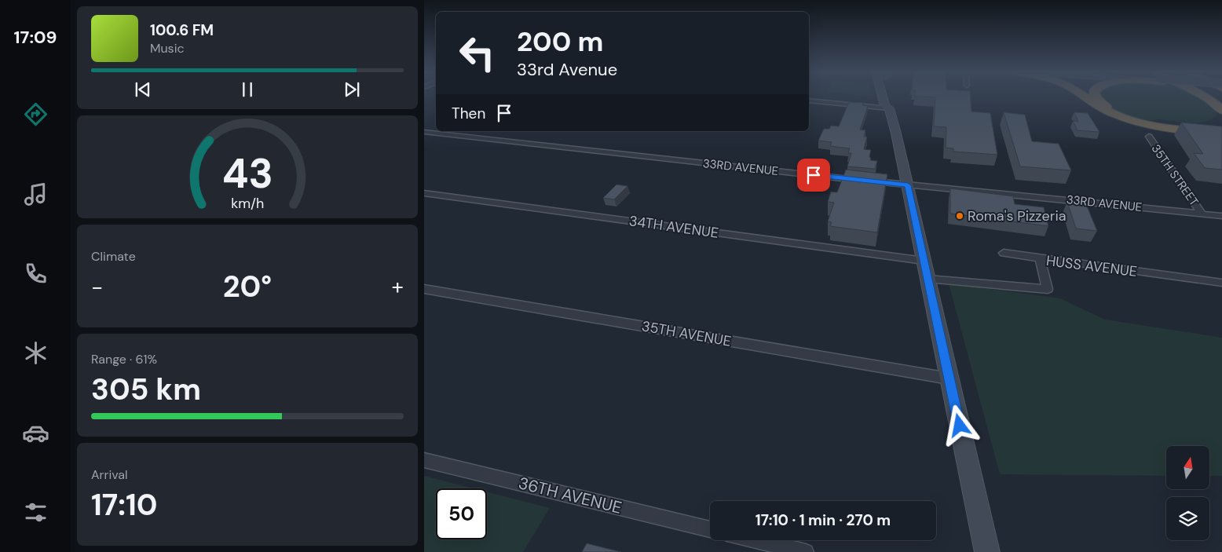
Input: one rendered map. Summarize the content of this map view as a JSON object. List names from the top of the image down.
{
  "streets": {
    "street": [
      "33RD AVENUE",
      "35TH STREET",
      "34TH AVENUE",
      "HUSS AVENUE",
      "35TH AVENUE",
      "36TH AVENUE"
    ]
  },
  "crossings": [
    ["33RD AVENUE", "35TH STREET"]
  ],
  "places": ["Roma's Pizzeria"],
  "north": "top",
  "page": {
    "tabs": "17:09",
    "turn": ["200 m", "33rd Avenue"],
    "song": ["100.6 FM", "Music"],
    "then": "Then",
    "tile": [
      "Climate",
      ["Range · 61%", "305 km"],
      ["Arrival", "17:10"]
    ],
    "heat": ["−", "20°", "+"],
    "limit": "50",
    "trip": "17:10 · 1 min · 270 m",
    "gauge": ["43", "km/h"]
  }
}
